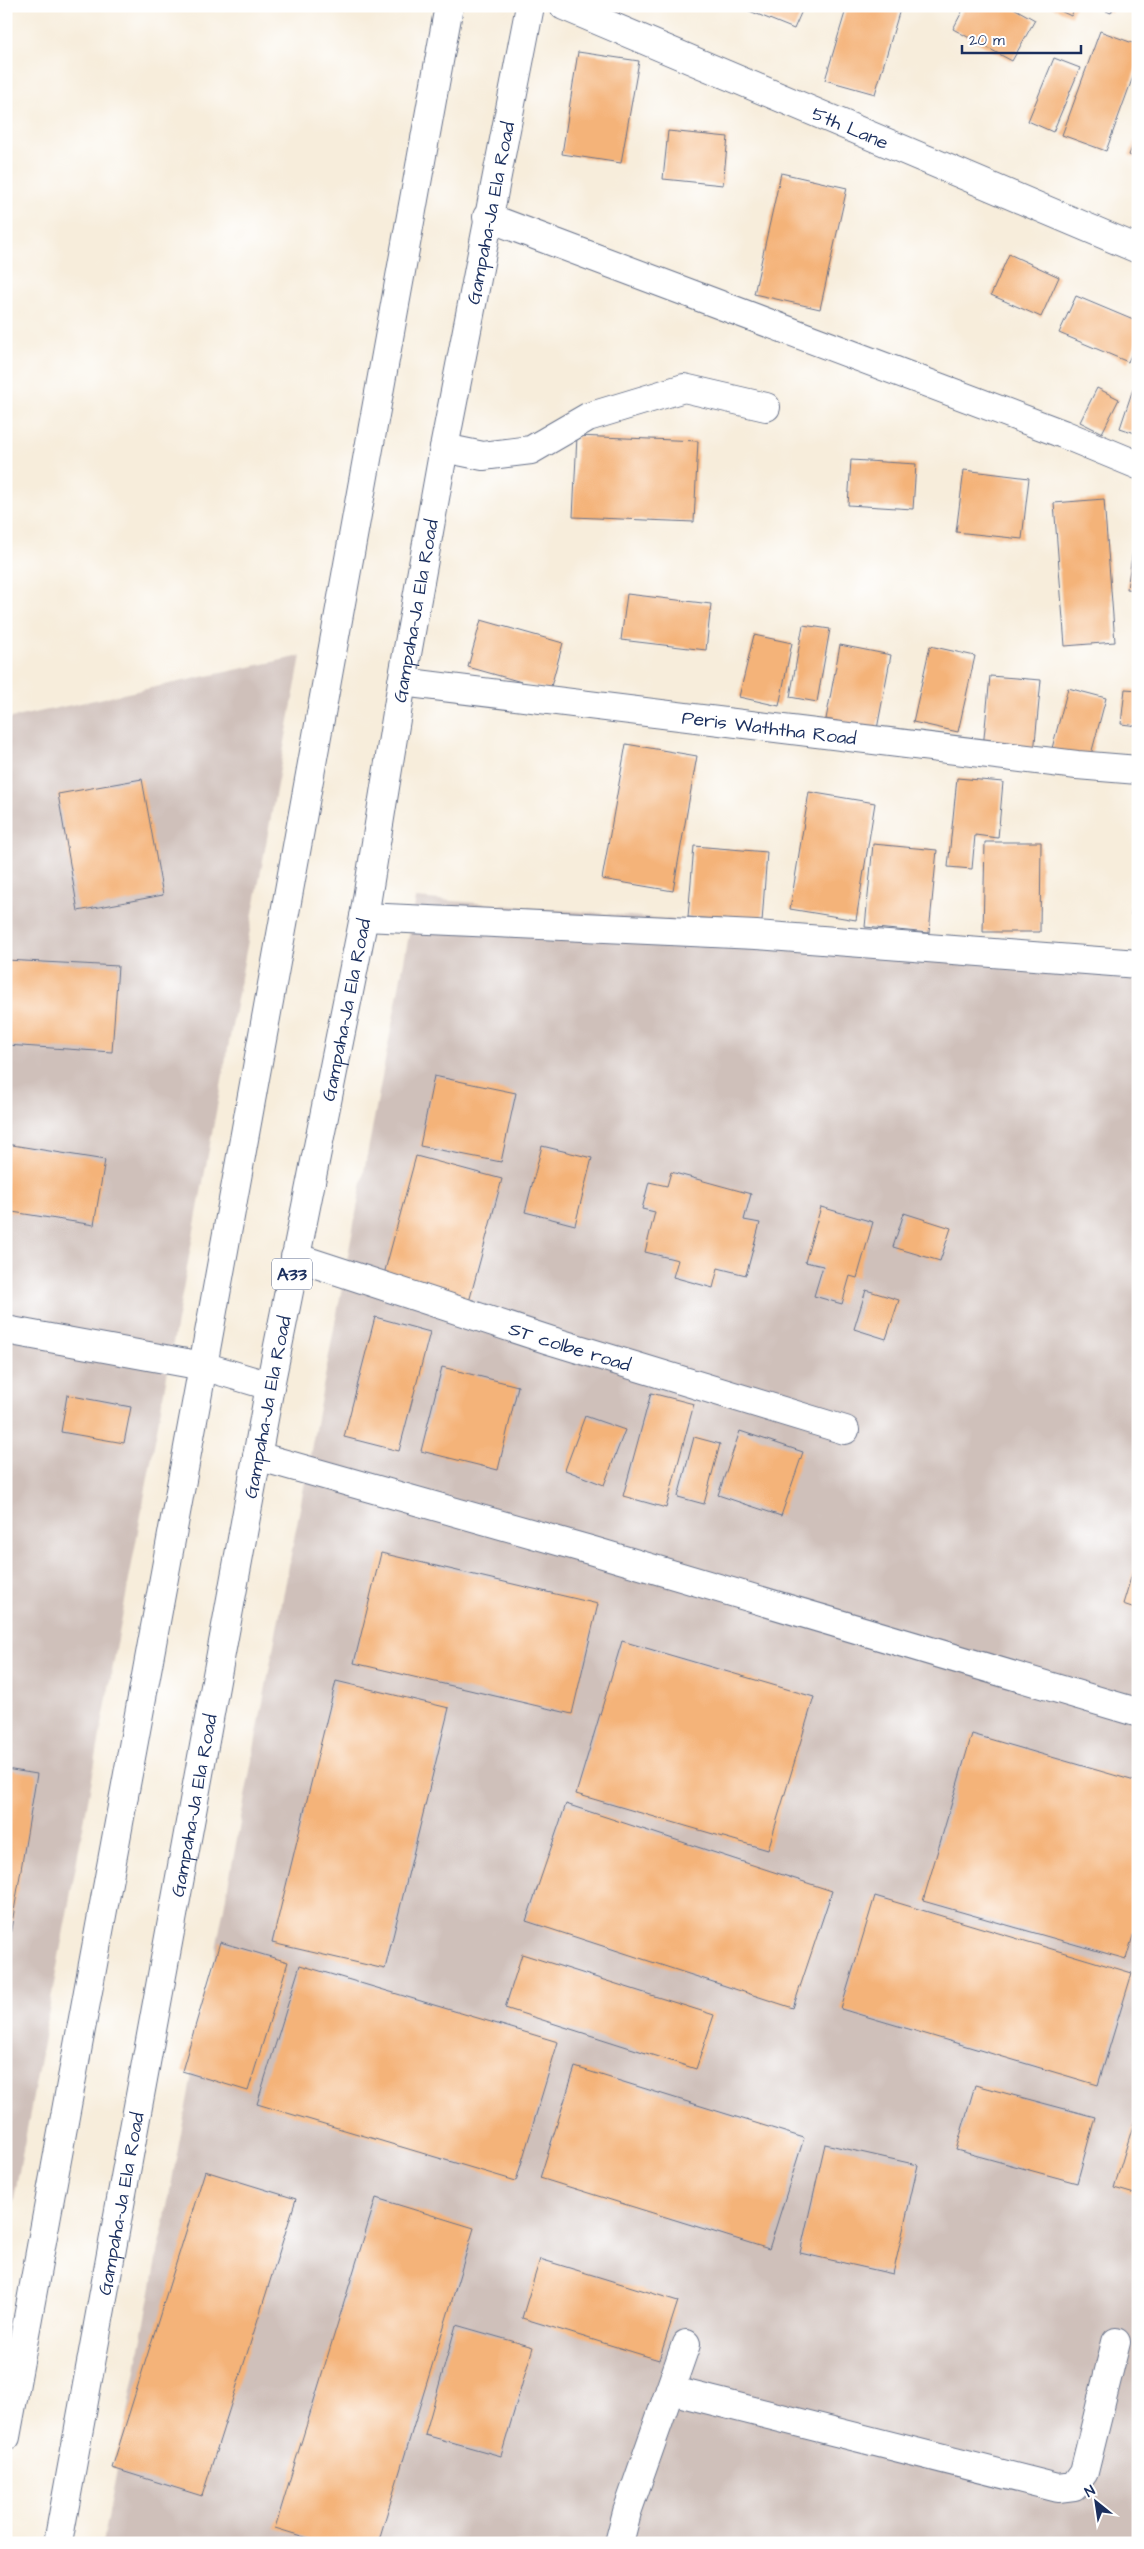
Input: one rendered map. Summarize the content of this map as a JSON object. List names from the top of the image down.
{
  "streets": {
    "main road": [
      "5th Lane",
      "Gampaha-Ja Ela Road",
      "Peris Waththa Road",
      "A33",
      "ST colbe road"
    ]
  },
  "crossings": [
    ["Gampaha-Ja Ela Road", "Peris Waththa Road"],
    ["Gampaha-Ja Ela Road", "ST colbe road"]
  ],
  "scale_bar": "20 m",
  "north": "top left"
}
